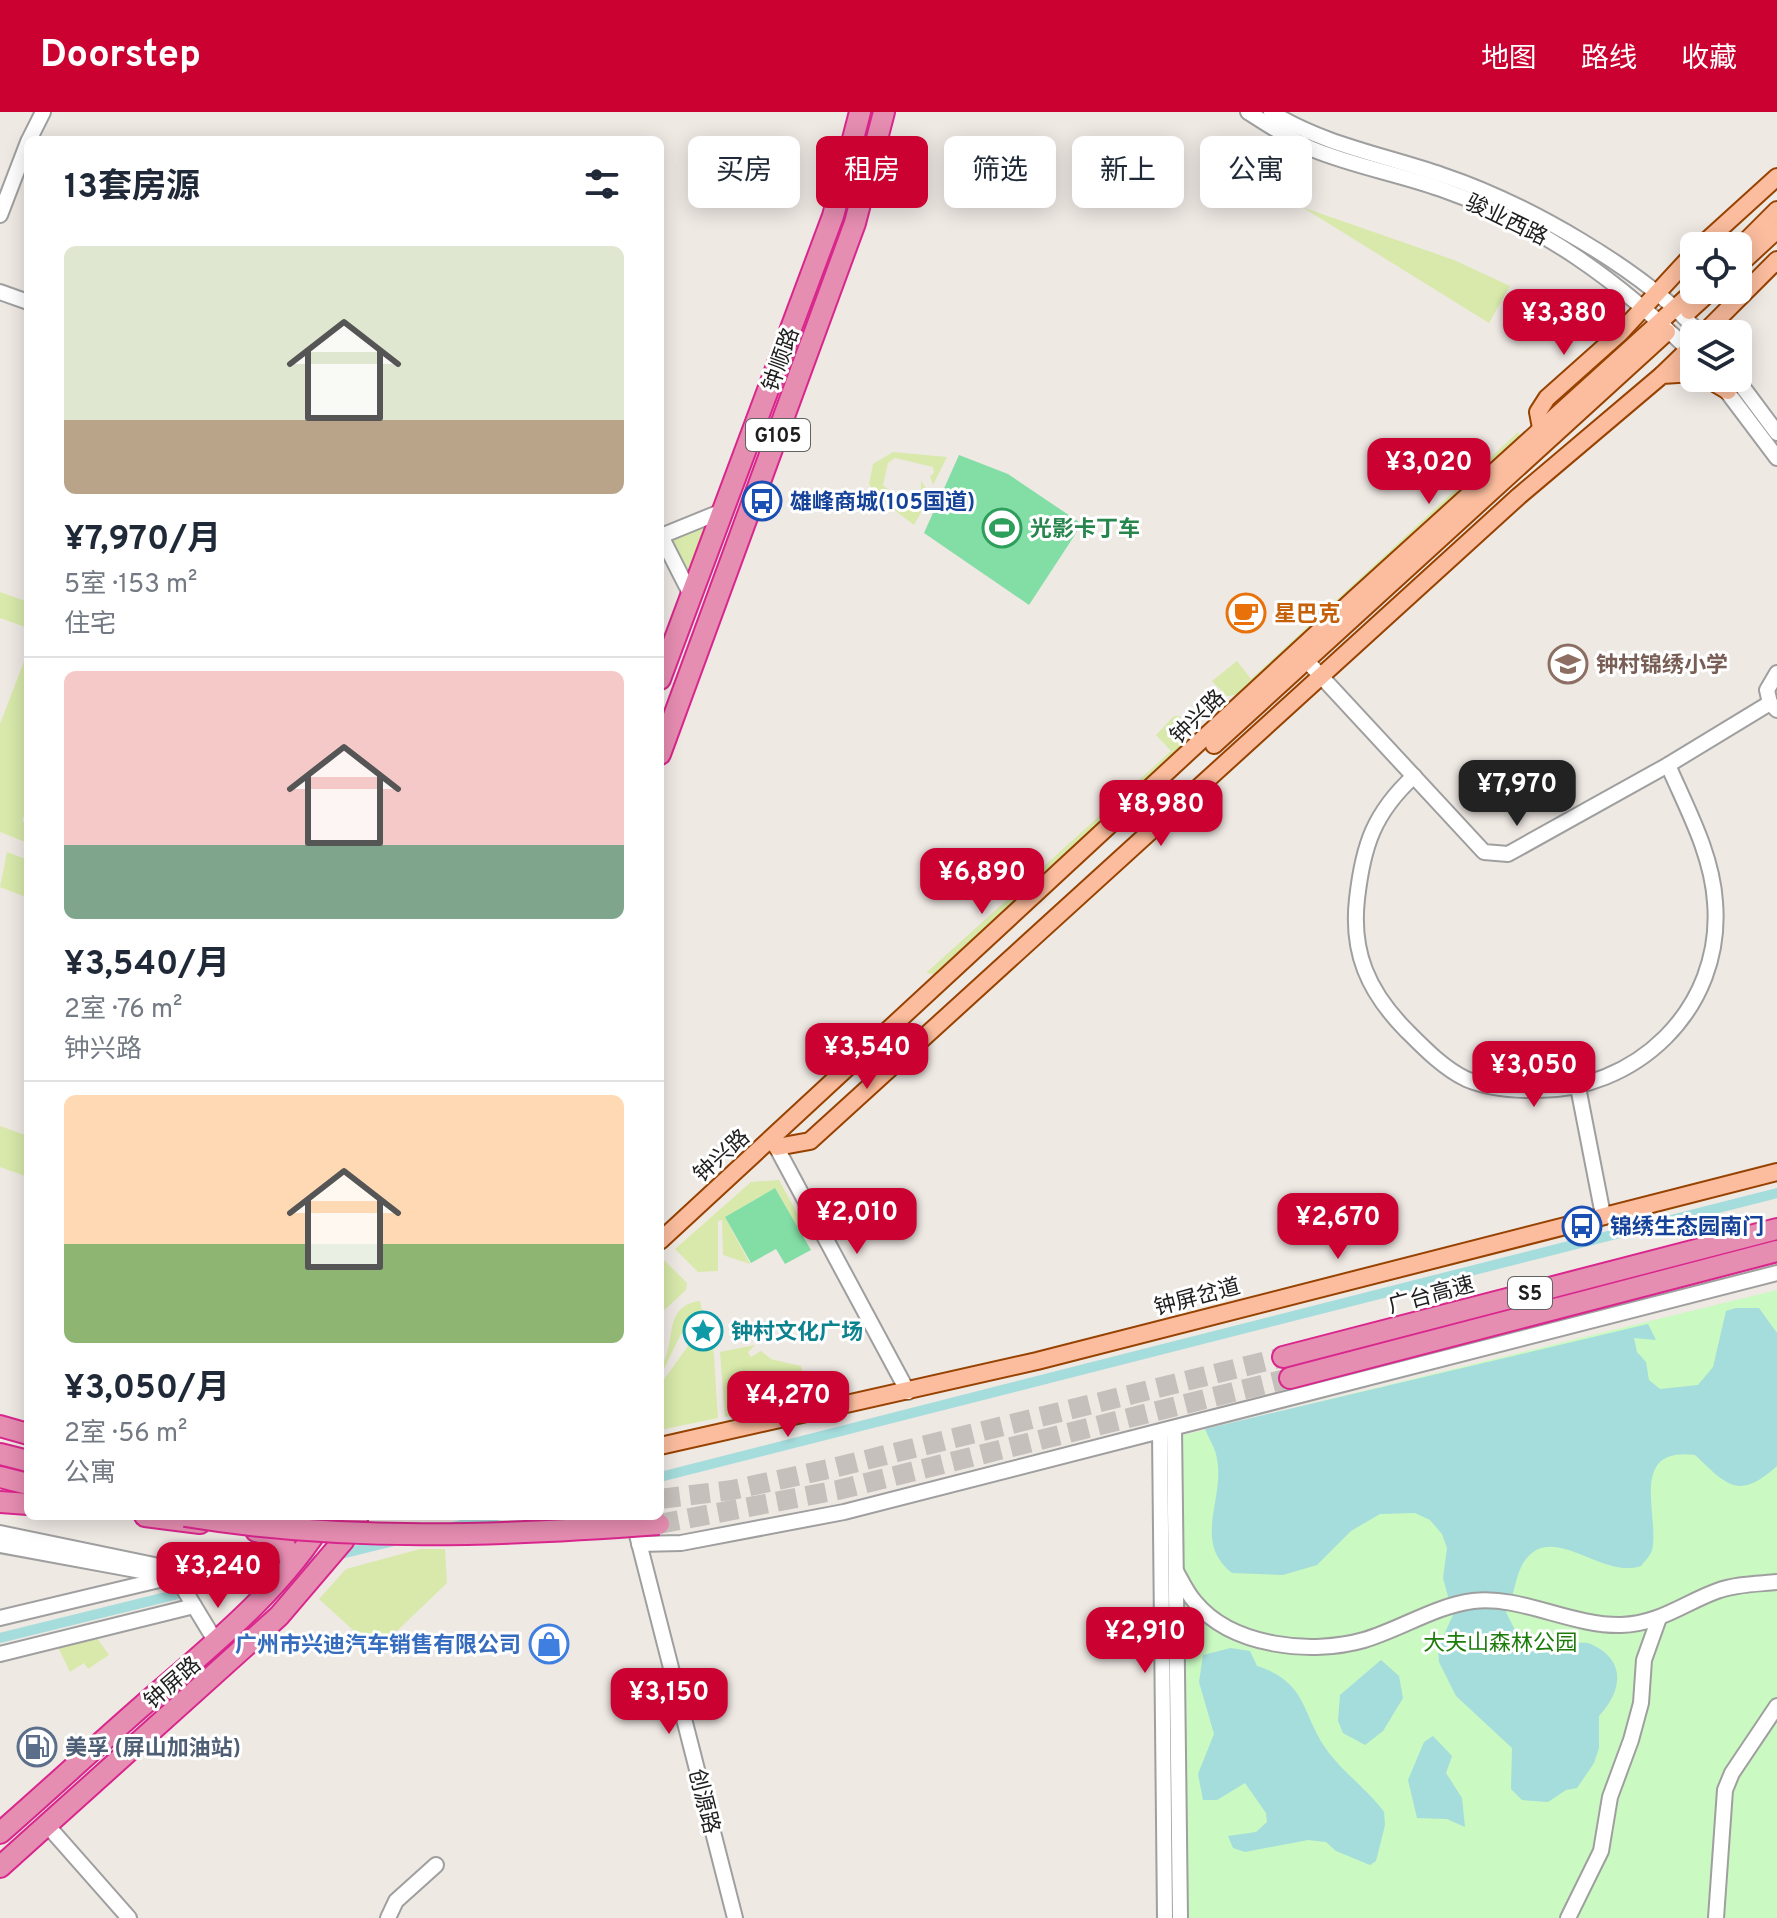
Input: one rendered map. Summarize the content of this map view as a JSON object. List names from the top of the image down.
{
  "streets": {
    "highway": [
      "钟顺路",
      "G105",
      "S5",
      "广台高速",
      "钟屏路"
    ],
    "main road": ["钟兴路", "钟屏岔道"],
    "street": ["骏业西路", "创源路"]
  },
  "crossings": [
    ["骏业西路", "钟兴路"]
  ],
  "parks": ["大夫山森林公园"],
  "places": {
    "bus stop": ["雄峰商城(105国道)", "锦绣生态园南门"],
    "sports": ["光影卡丁车"],
    "cafe": ["星巴克"],
    "school or university": ["钟村锦绣小学"],
    "place": ["钟村文化广场"],
    "shop": ["广州市兴迪汽车销售有限公司"],
    "fuel station": ["美孚 (屏山加油站)"]
  },
  "page": {
    "header": "Doorstep",
    "nav": ["地图", "路线", "收藏"],
    "chip": [
      "买房",
      "租房",
      "筛选",
      "新上",
      "公寓"
    ],
    "heading": "13套房源",
    "list": [
      {
        "name": "¥7,970/月",
        "note": "5室 · 153 m² · 住宅"
      },
      {
        "name": "¥3,540/月",
        "note": "2室 · 76 m² · 钟兴路"
      },
      {
        "name": "¥3,050/月",
        "note": "2室 · 56 m² · 公寓"
      }
    ],
    "price": [
      "¥3,380",
      "¥3,020",
      "¥7,970",
      "¥8,980",
      "¥6,890",
      "¥3,540",
      "¥3,050",
      "¥2,010",
      "¥2,670",
      "¥4,270",
      "¥3,240",
      "¥2,910",
      "¥3,150"
    ]
  }
}
